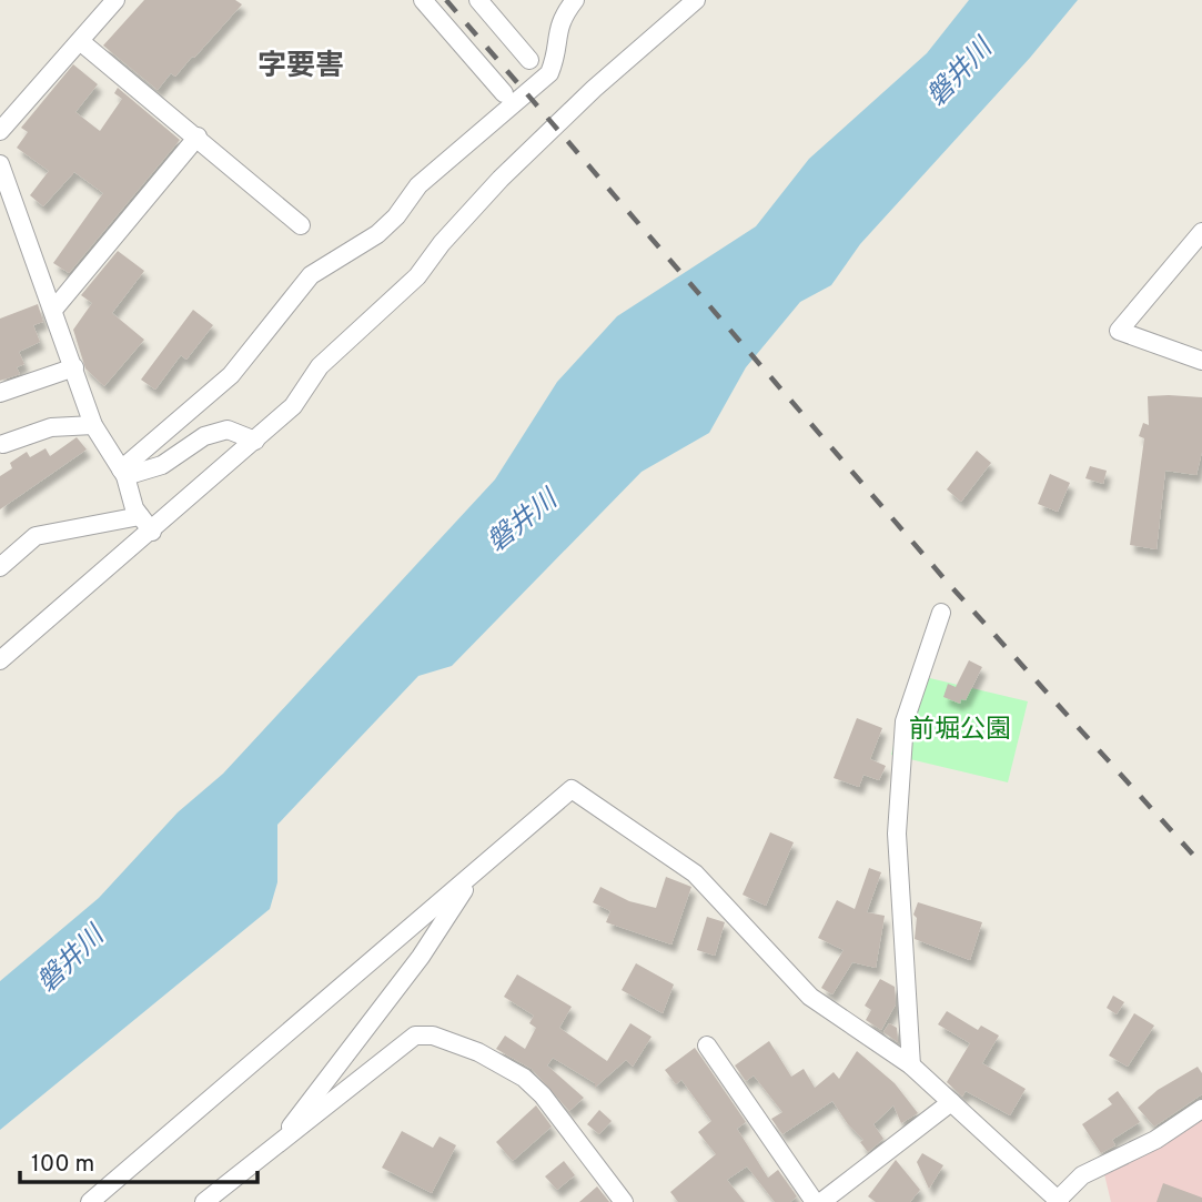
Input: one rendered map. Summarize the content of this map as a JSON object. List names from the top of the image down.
{
  "districts": ["字要害"],
  "water": ["磐井川"],
  "parks": ["前堀公園"],
  "scale_bar": "100 m"
}
